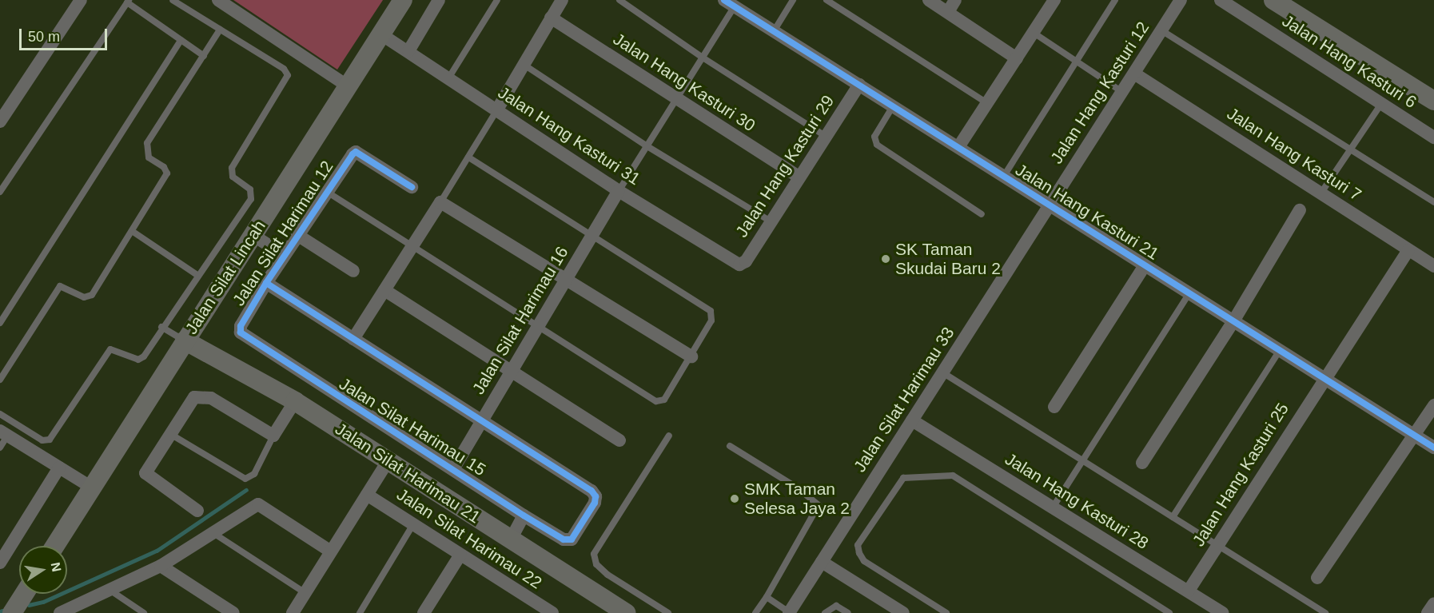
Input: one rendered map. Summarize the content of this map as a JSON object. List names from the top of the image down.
{
  "streets": {
    "street": [
      "Jalan Hang Kasturi 6",
      "Jalan Hang Kasturi 30",
      "Jalan Hang Kasturi 12",
      "Jalan Hang Kasturi 31",
      "Jalan Hang Kasturi 7",
      "Jalan Hang Kasturi 29",
      "Jalan Hang Kasturi 21",
      "Jalan Silat Harimau 12",
      "Jalan Silat Lincah",
      "Jalan Silat Harimau 16",
      "Jalan Silat Harimau 33",
      "Jalan Silat Harimau 15",
      "Jalan Silat Harimau 21",
      "Jalan Hang Kasturi 25",
      "Jalan Hang Kasturi 28",
      "Jalan Silat Harimau 22"
    ]
  },
  "crossings": [
    ["Jalan Hang Kasturi 30", "Jalan Hang Kasturi 29"],
    ["Jalan Hang Kasturi 12", "Jalan Hang Kasturi 7"],
    ["Jalan Hang Kasturi 12", "Jalan Hang Kasturi 21"],
    ["Jalan Hang Kasturi 12", "Jalan Silat Harimau 33"],
    ["Jalan Hang Kasturi 31", "Jalan Hang Kasturi 29"],
    ["Jalan Hang Kasturi 31", "Jalan Silat Lincah"],
    ["Jalan Hang Kasturi 31", "Jalan Silat Harimau 16"],
    ["Jalan Hang Kasturi 7", "Jalan Hang Kasturi 25"],
    ["Jalan Hang Kasturi 29", "Jalan Hang Kasturi 21"],
    ["Jalan Hang Kasturi 21", "Jalan Silat Harimau 33"],
    ["Jalan Hang Kasturi 21", "Jalan Hang Kasturi 25"],
    ["Jalan Silat Harimau 12", "Jalan Silat Harimau 15"],
    ["Jalan Silat Lincah", "Jalan Silat Harimau 21"],
    ["Jalan Silat Harimau 16", "Jalan Silat Harimau 15"],
    ["Jalan Silat Harimau 33", "Jalan Hang Kasturi 28"],
    ["Jalan Hang Kasturi 25", "Jalan Hang Kasturi 28"]
  ],
  "places": ["SK Taman Skudai Baru 2", "SMK Taman Selesa Jaya 2"],
  "scale_bar": "50 m",
  "north": "right"
}
